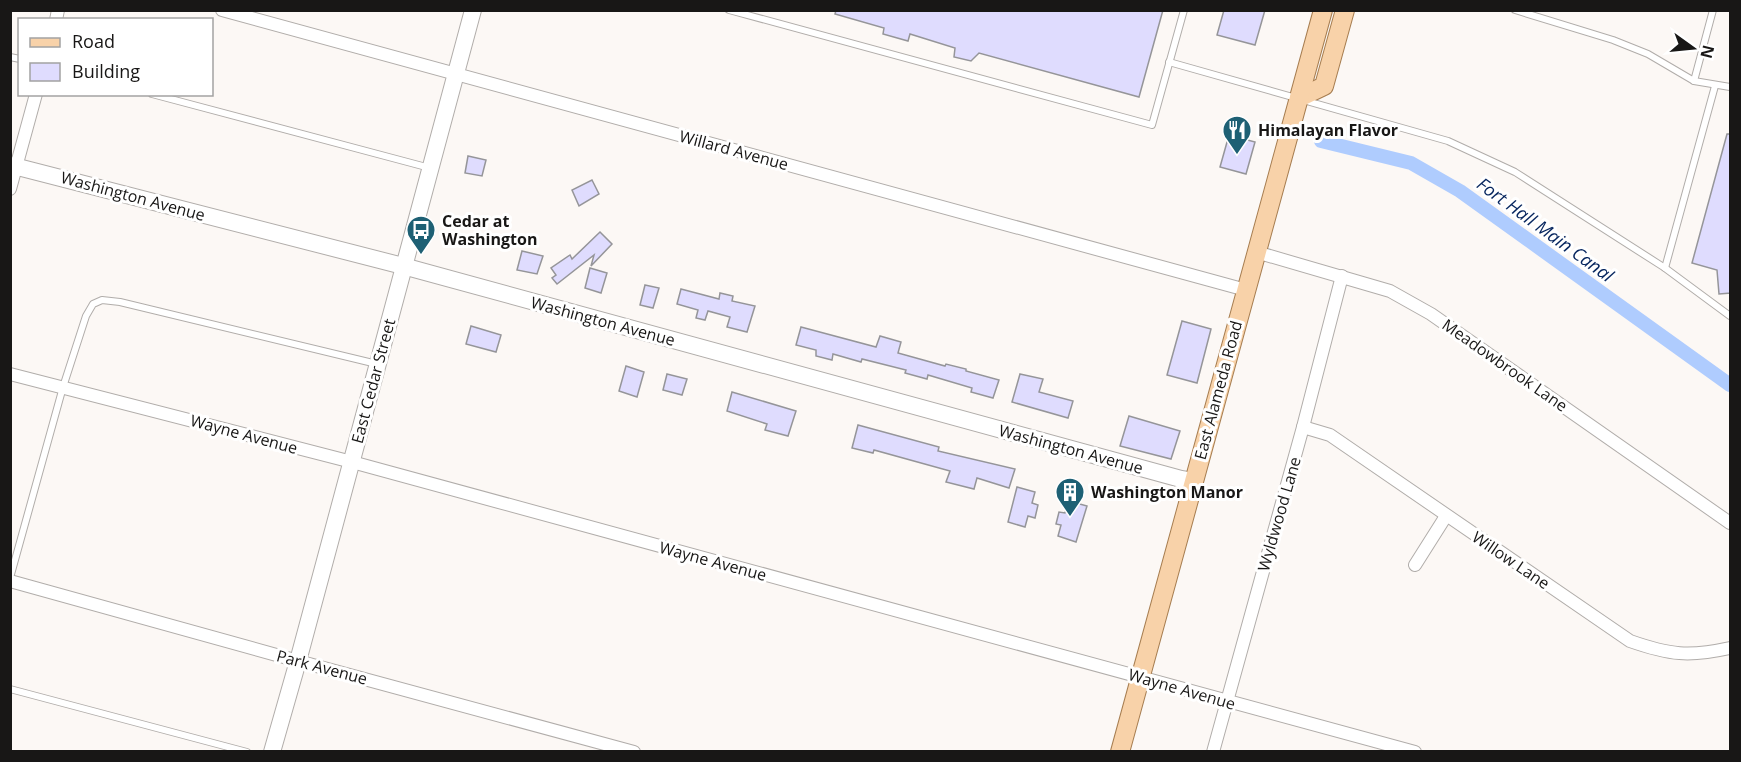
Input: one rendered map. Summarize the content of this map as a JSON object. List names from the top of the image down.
{
  "streets": {
    "main road": ["East Alameda Road"],
    "street": [
      "Willard Avenue",
      "Washington Avenue",
      "Meadowbrook Lane",
      "East Cedar Street",
      "Wayne Avenue",
      "Wyldwood Lane",
      "Willow Lane",
      "Park Avenue"
    ]
  },
  "crossings": [
    ["Willard Avenue", "East Cedar Street"],
    ["Willard Avenue", "East Alameda Road"],
    ["Washington Avenue", "East Cedar Street"],
    ["Washington Avenue", "East Alameda Road"],
    ["Meadowbrook Lane", "East Alameda Road"],
    ["Meadowbrook Lane", "Wyldwood Lane"],
    ["East Cedar Street", "Wayne Avenue"],
    ["East Cedar Street", "Park Avenue"],
    ["East Alameda Road", "Wayne Avenue"],
    ["Wayne Avenue", "Wyldwood Lane"],
    ["Wyldwood Lane", "Willow Lane"]
  ],
  "water": ["Fort Hall Main Canal"],
  "places": {
    "restaurant": ["Himalayan Flavor"],
    "bus stop": ["Cedar at Washington"],
    "building": ["Washington Manor"]
  },
  "legend": ["Road", "Building"],
  "north": "right"
}
